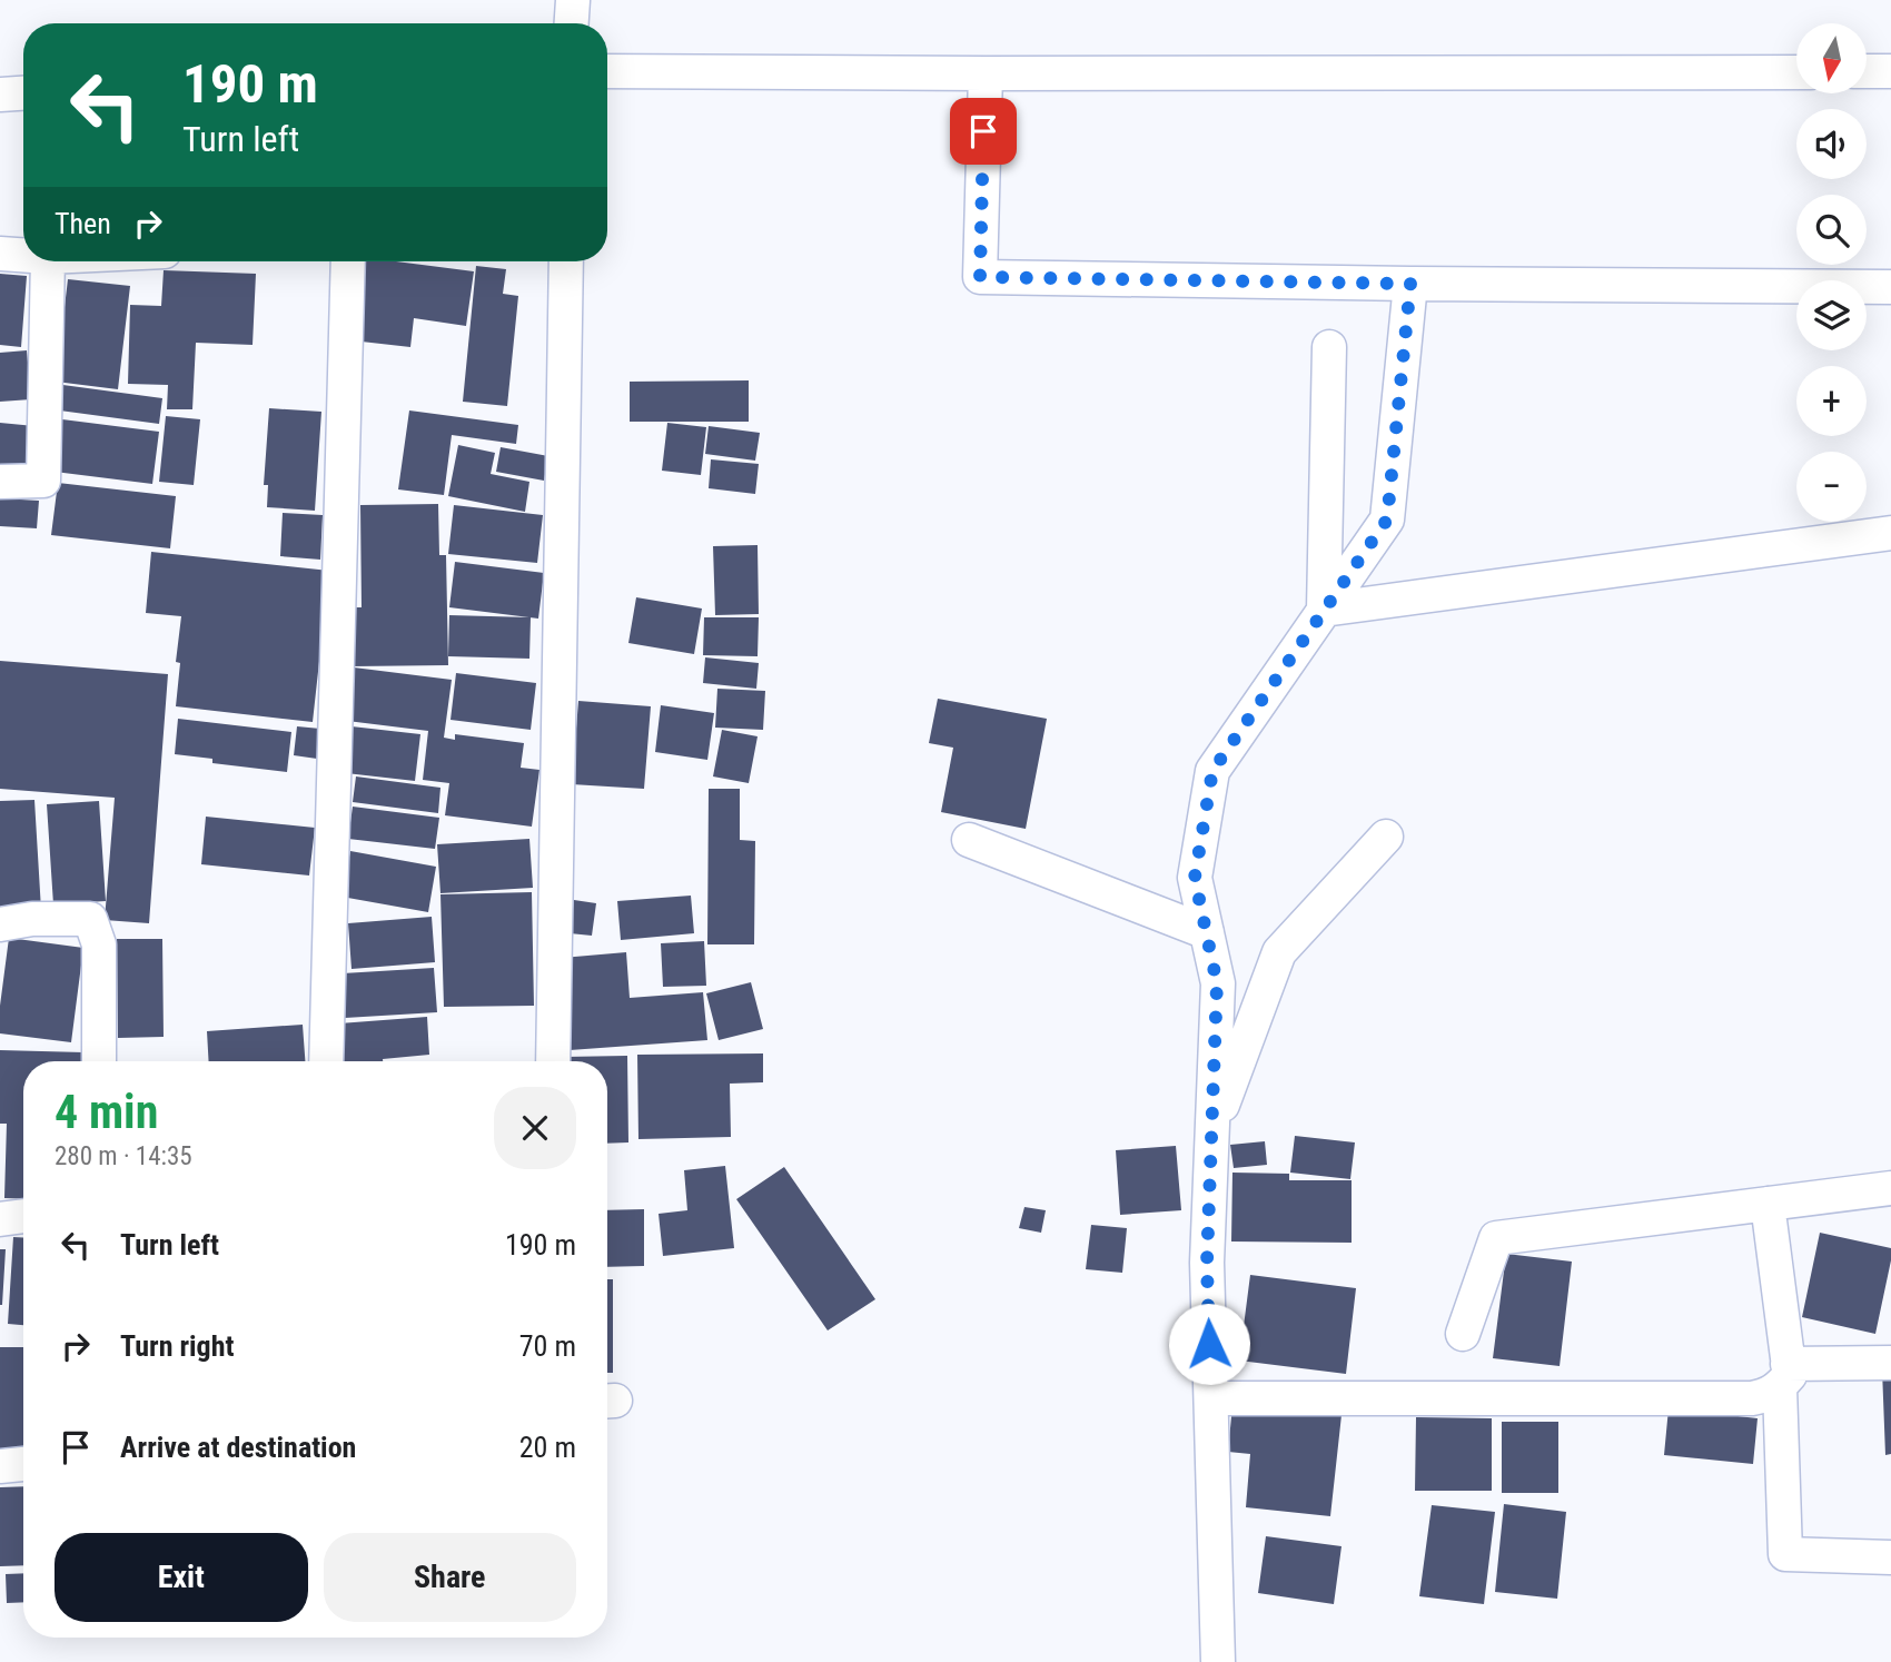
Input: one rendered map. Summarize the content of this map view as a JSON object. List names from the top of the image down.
{
  "north": "bottom",
  "page": {
    "map_buttons": ["+", "−"],
    "turn": ["190 m", "Turn left"],
    "then": "Then",
    "heading": ["4 min", "280 m · 14:35"],
    "list": [
      {
        "name": "Turn left",
        "value": "190 m"
      },
      {
        "name": "Turn right",
        "value": "70 m"
      },
      {
        "name": "Arrive at destination",
        "value": "20 m"
      }
    ],
    "buttons": ["Exit", "Share"]
  }
}
